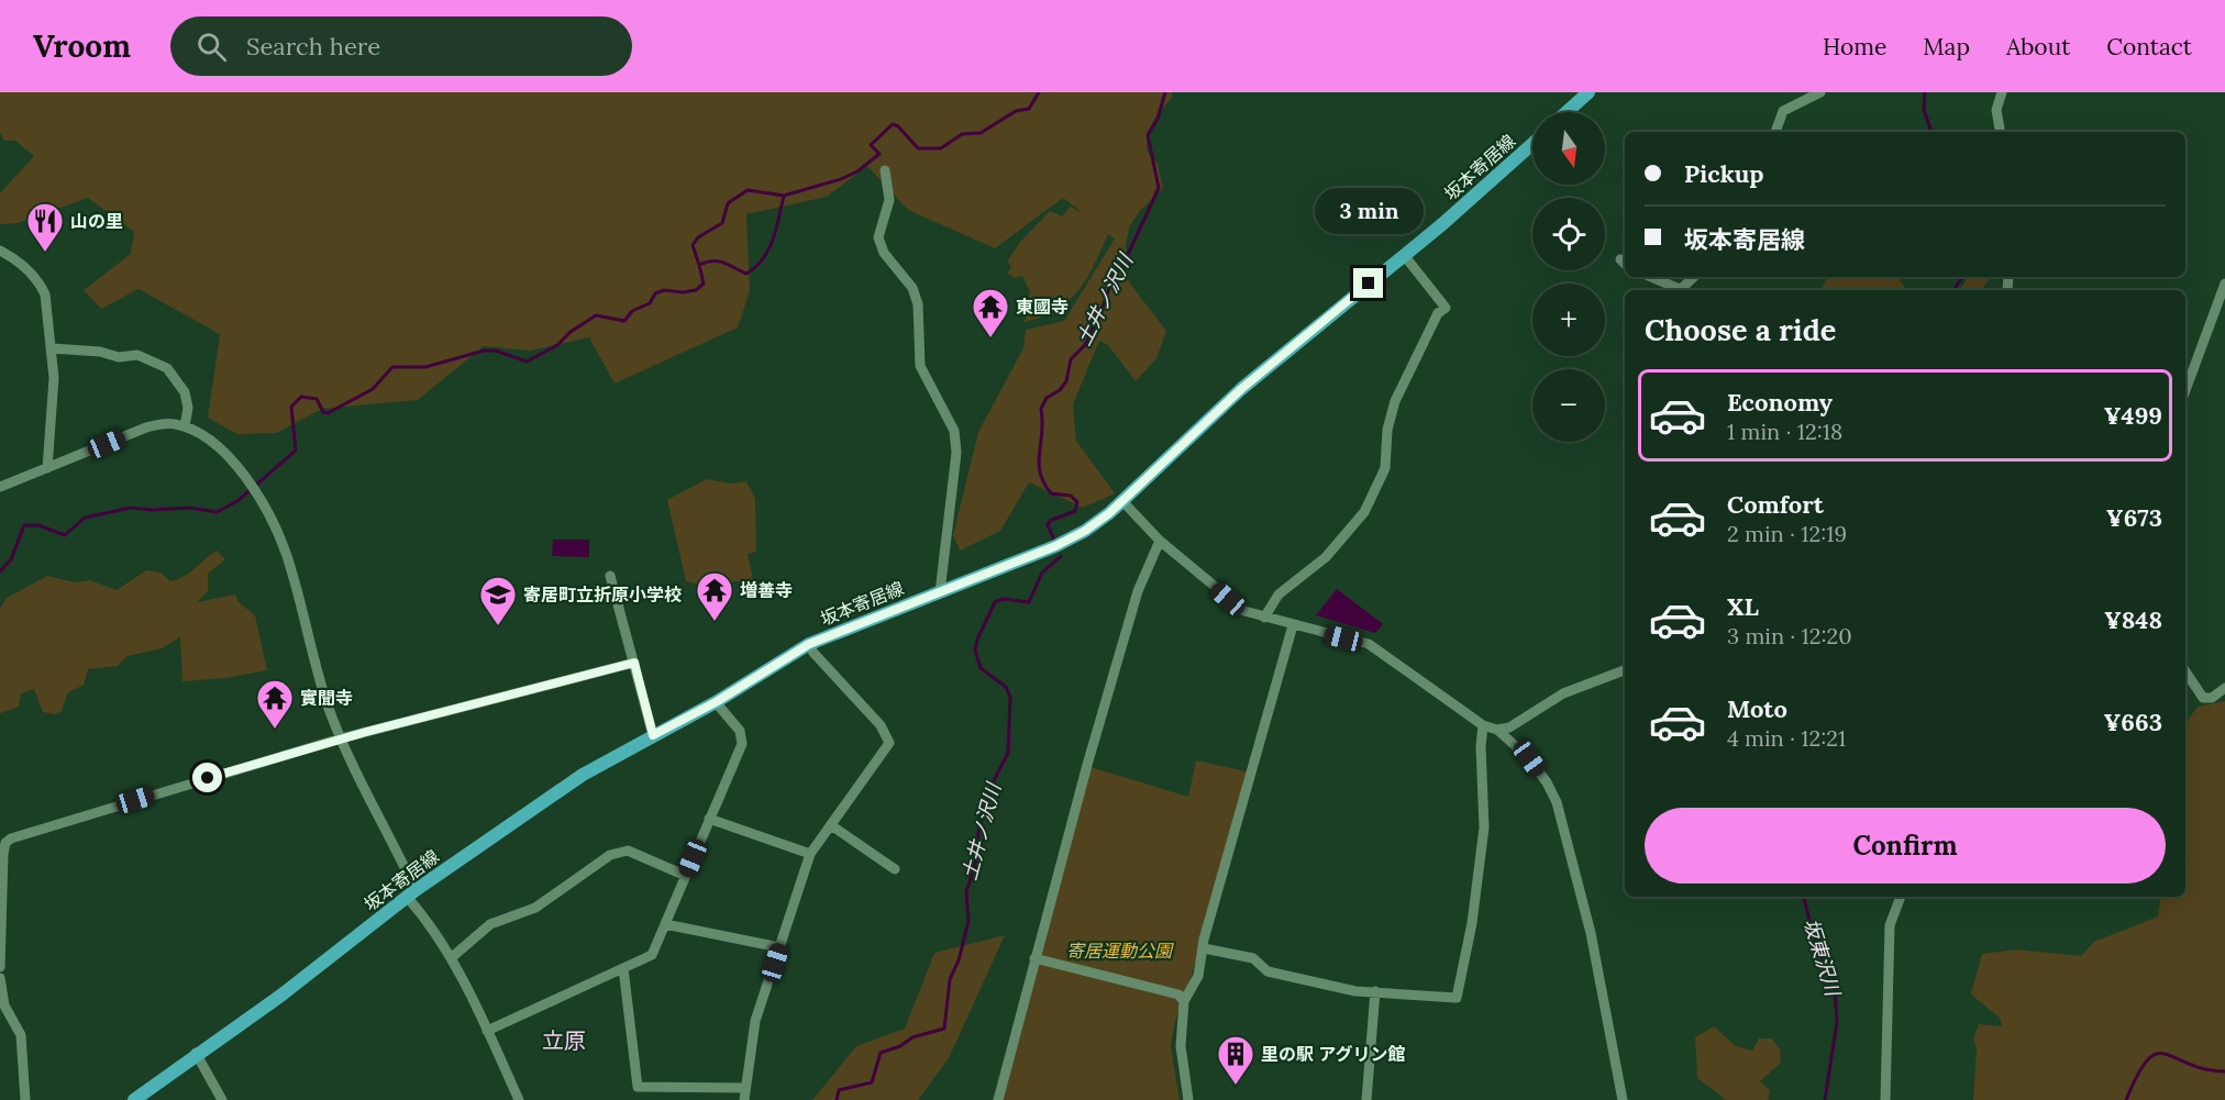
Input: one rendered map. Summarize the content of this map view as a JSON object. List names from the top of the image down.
{
  "streets": {
    "main road": ["坂本寄居線"]
  },
  "districts": ["立原"],
  "water": ["土井ノ沢川", "坂東沢川"],
  "parks": ["寄居運動公園"],
  "places": {
    "restaurant": ["山の里"],
    "temple": ["東國寺", "増善寺", "實聞寺"],
    "school or university": ["寄居町立折原小学校"],
    "building": ["里の駅 アグリン館"]
  },
  "north": "bottom",
  "page": {
    "header": "Vroom",
    "search": "Search here",
    "nav": [
      "Home",
      "Map",
      "About",
      "Contact"
    ],
    "map_buttons": ["+", "−"],
    "banner": ["Pickup", "坂本寄居線"],
    "bubble": "3 min",
    "heading": "Choose a ride",
    "list": [
      {
        "name": "Economy",
        "note": "1 min · 12:18",
        "value": "¥499"
      },
      {
        "name": "Comfort",
        "note": "2 min · 12:19",
        "value": "¥673"
      },
      {
        "name": "XL",
        "note": "3 min · 12:20",
        "value": "¥848"
      },
      {
        "name": "Moto",
        "note": "4 min · 12:21",
        "value": "¥663"
      }
    ],
    "buttons": "Confirm"
  }
}
